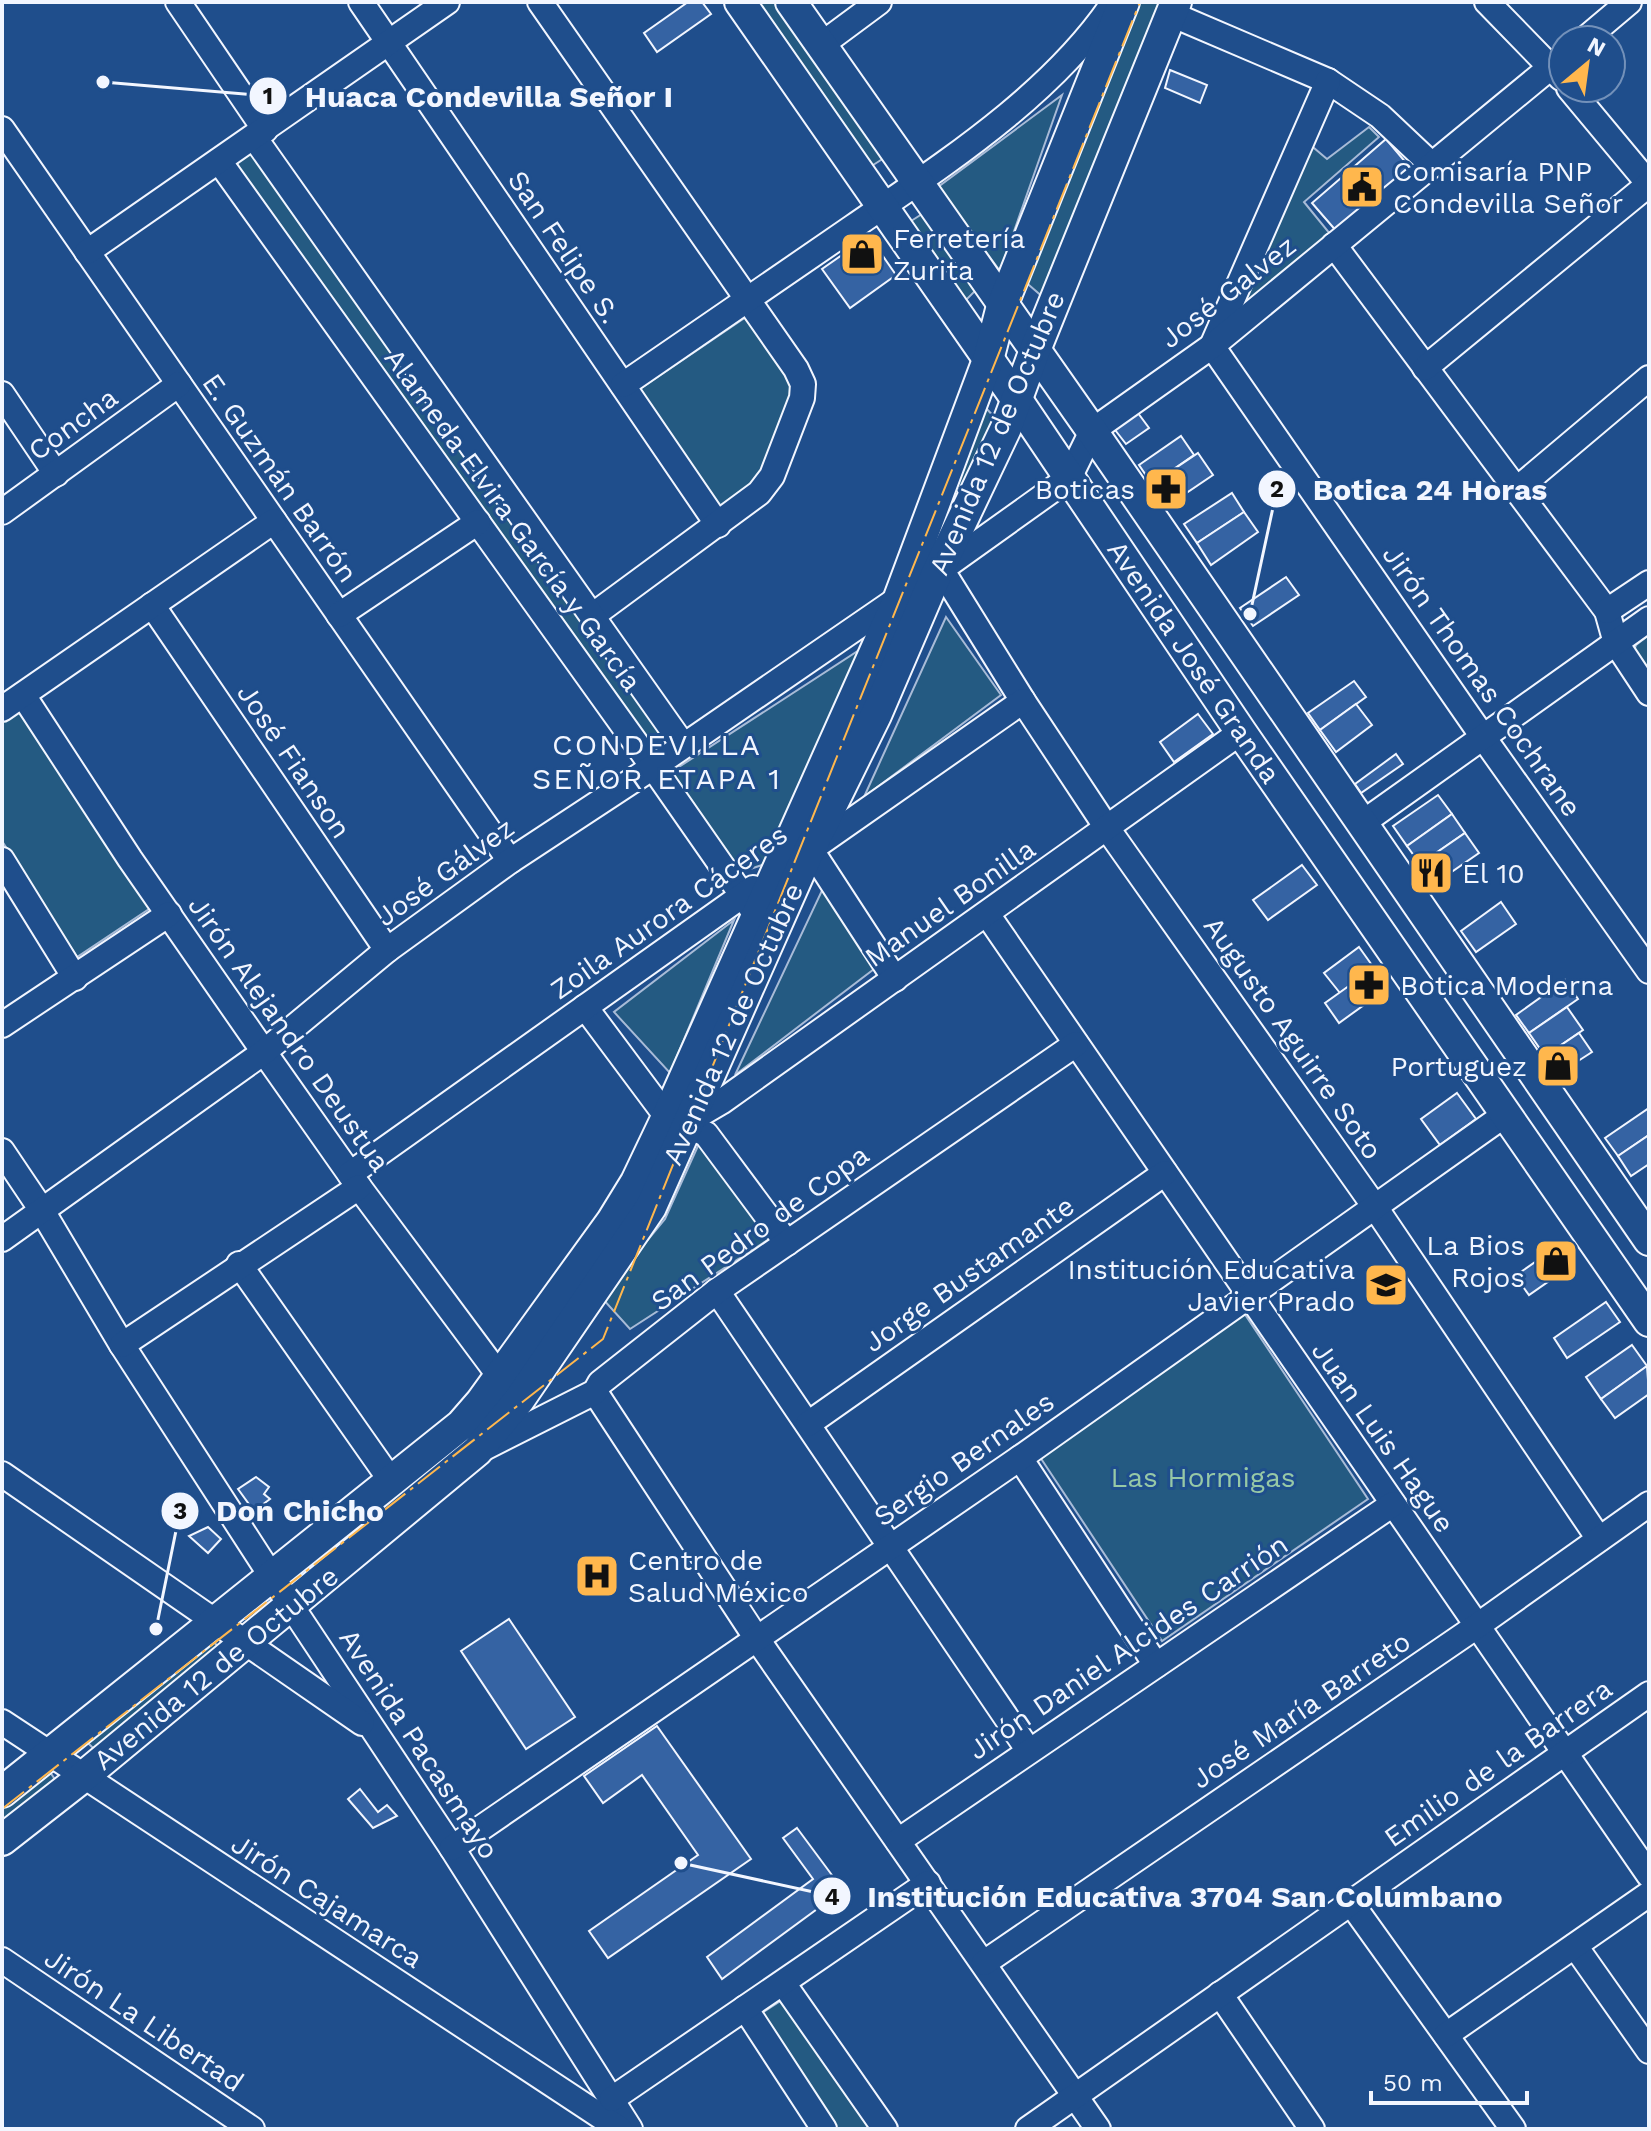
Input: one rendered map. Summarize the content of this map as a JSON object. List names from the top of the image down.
{
  "streets": {
    "main road": ["Avenida 12 de Octubre", "Avenida José Granda"],
    "street": [
      "San Felipe S.",
      "José Galvez",
      "Concha",
      "E. Guzmán Barrón",
      "Alameda Elvira García y García",
      "Jirón Thomas Cochrane",
      "José Fianson",
      "José Gálvez",
      "Manuel Bonilla",
      "Zoila Aurora Cáceres",
      "Jirón Alejandro Deustua",
      "Augusto Aguirre Soto",
      "San Pedro de Copa",
      "Jorge Bustamante",
      "Juan Luis Hague",
      "Sergio Bernales",
      "Jirón Daniel Alcides Carrión",
      "José María Barreto",
      "Avenida Pacasmayo",
      "Emilio de la Barrera",
      "Jirón Cajamarca",
      "Jirón La Libertad"
    ]
  },
  "crossings": [
    ["José Galvez", "Avenida 12 de Octubre"],
    ["José Galvez", "Avenida José Granda"],
    ["José Galvez", "Jirón Thomas Cochrane"],
    ["José Galvez", "José Gálvez"],
    ["José Galvez", "Augusto Aguirre Soto"],
    ["Concha", "E. Guzmán Barrón"],
    ["Avenida 12 de Octubre", "Alameda Elvira García y García"],
    ["Avenida 12 de Octubre", "Avenida José Granda"],
    ["Avenida 12 de Octubre", "José Gálvez"],
    ["Avenida 12 de Octubre", "Manuel Bonilla"],
    ["Avenida 12 de Octubre", "Zoila Aurora Cáceres"],
    ["Avenida 12 de Octubre", "Jirón Alejandro Deustua"],
    ["Avenida 12 de Octubre", "Augusto Aguirre Soto"],
    ["Avenida 12 de Octubre", "San Pedro de Copa"],
    ["Avenida 12 de Octubre", "Avenida Pacasmayo"],
    ["Avenida 12 de Octubre", "Jirón Cajamarca"],
    ["E. Guzmán Barrón", "José Gálvez"],
    ["Alameda Elvira García y García", "José Gálvez"],
    ["Alameda Elvira García y García", "Zoila Aurora Cáceres"],
    ["Avenida José Granda", "Manuel Bonilla"],
    ["Avenida José Granda", "Sergio Bernales"],
    ["José Fianson", "José Gálvez"],
    ["José Gálvez", "Jirón Alejandro Deustua"],
    ["José Gálvez", "Augusto Aguirre Soto"],
    ["José Gálvez", "Avenida Pacasmayo"],
    ["Manuel Bonilla", "Augusto Aguirre Soto"],
    ["Manuel Bonilla", "Juan Luis Hague"],
    ["Zoila Aurora Cáceres", "Jirón Alejandro Deustua"],
    ["Zoila Aurora Cáceres", "Augusto Aguirre Soto"],
    ["Zoila Aurora Cáceres", "Avenida Pacasmayo"],
    ["Augusto Aguirre Soto", "Sergio Bernales"],
    ["Augusto Aguirre Soto", "José María Barreto"],
    ["San Pedro de Copa", "Juan Luis Hague"],
    ["Jorge Bustamante", "Juan Luis Hague"],
    ["Juan Luis Hague", "Sergio Bernales"],
    ["Juan Luis Hague", "Jirón Daniel Alcides Carrión"],
    ["Juan Luis Hague", "José María Barreto"],
    ["Juan Luis Hague", "Emilio de la Barrera"],
    ["Sergio Bernales", "Avenida Pacasmayo"]
  ],
  "districts": ["CONDEVILLA SEÑOR ETAPA 1"],
  "parks": ["Las Hormigas"],
  "places": {
    "other": [
      "Huaca Condevilla Señor I",
      "Botica 24 Horas",
      "Don Chicho",
      "Institución Educativa 3704 San Columbano"
    ],
    "public building": ["Comisaría PNP Condevilla Señor"],
    "shop": ["Ferretería Zurita", "Portuguez", "La Bios Rojos"],
    "pharmacy": ["Boticas", "Botica Moderna"],
    "restaurant": ["El 10"],
    "school or university": ["Institución Educativa Javier Prado"],
    "hospital": ["Centro de Salud México"]
  },
  "scale_bar": "50 m",
  "north": "top right"
}
